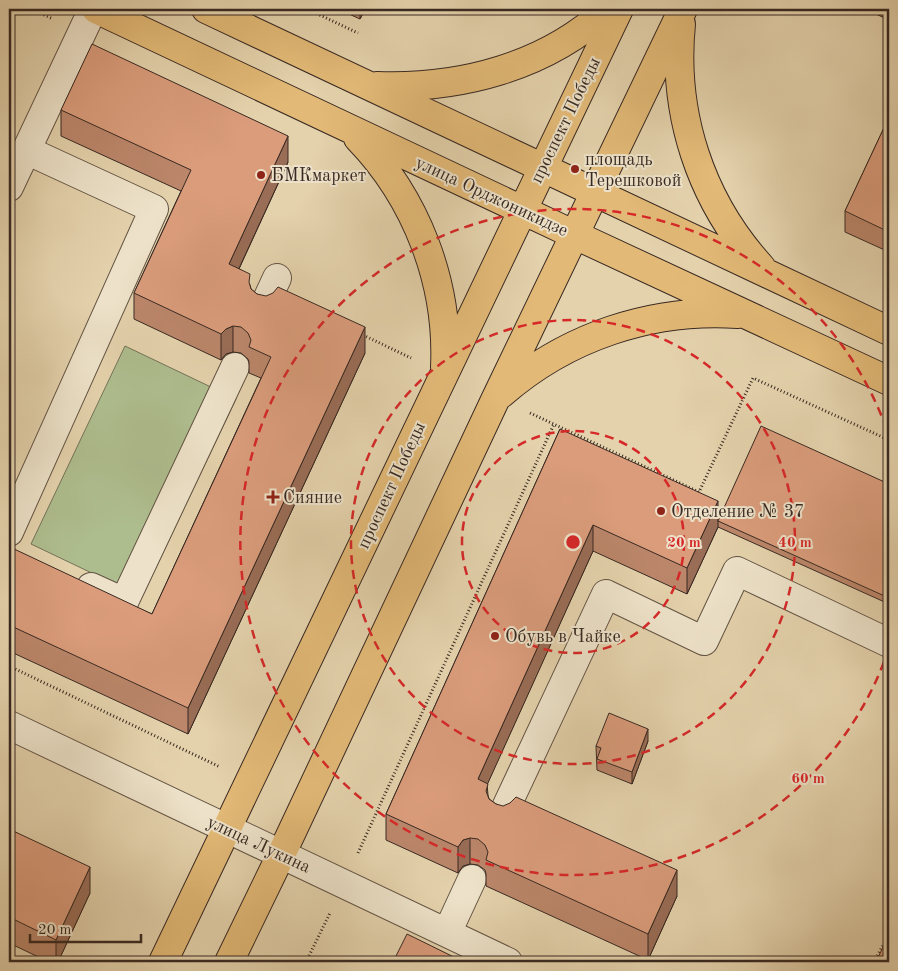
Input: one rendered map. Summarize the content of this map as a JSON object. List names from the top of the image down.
{
  "streets": {
    "main road": ["проспект Победы", "улица Орджоникидзе"],
    "street": ["улица Лукина"]
  },
  "crossings": [
    ["проспект Победы", "улица Орджоникидзе"],
    ["проспект Победы", "улица Лукина"]
  ],
  "places": {
    "other": [
      "площадь Терешковой",
      "БМКмаркет",
      "Отделение № 37",
      "Обувь в Чайке"
    ],
    "health": ["Сияние"]
  },
  "scale_bar": "20 m",
  "rings": ["20 m", "40 m", "60 m"]
}
